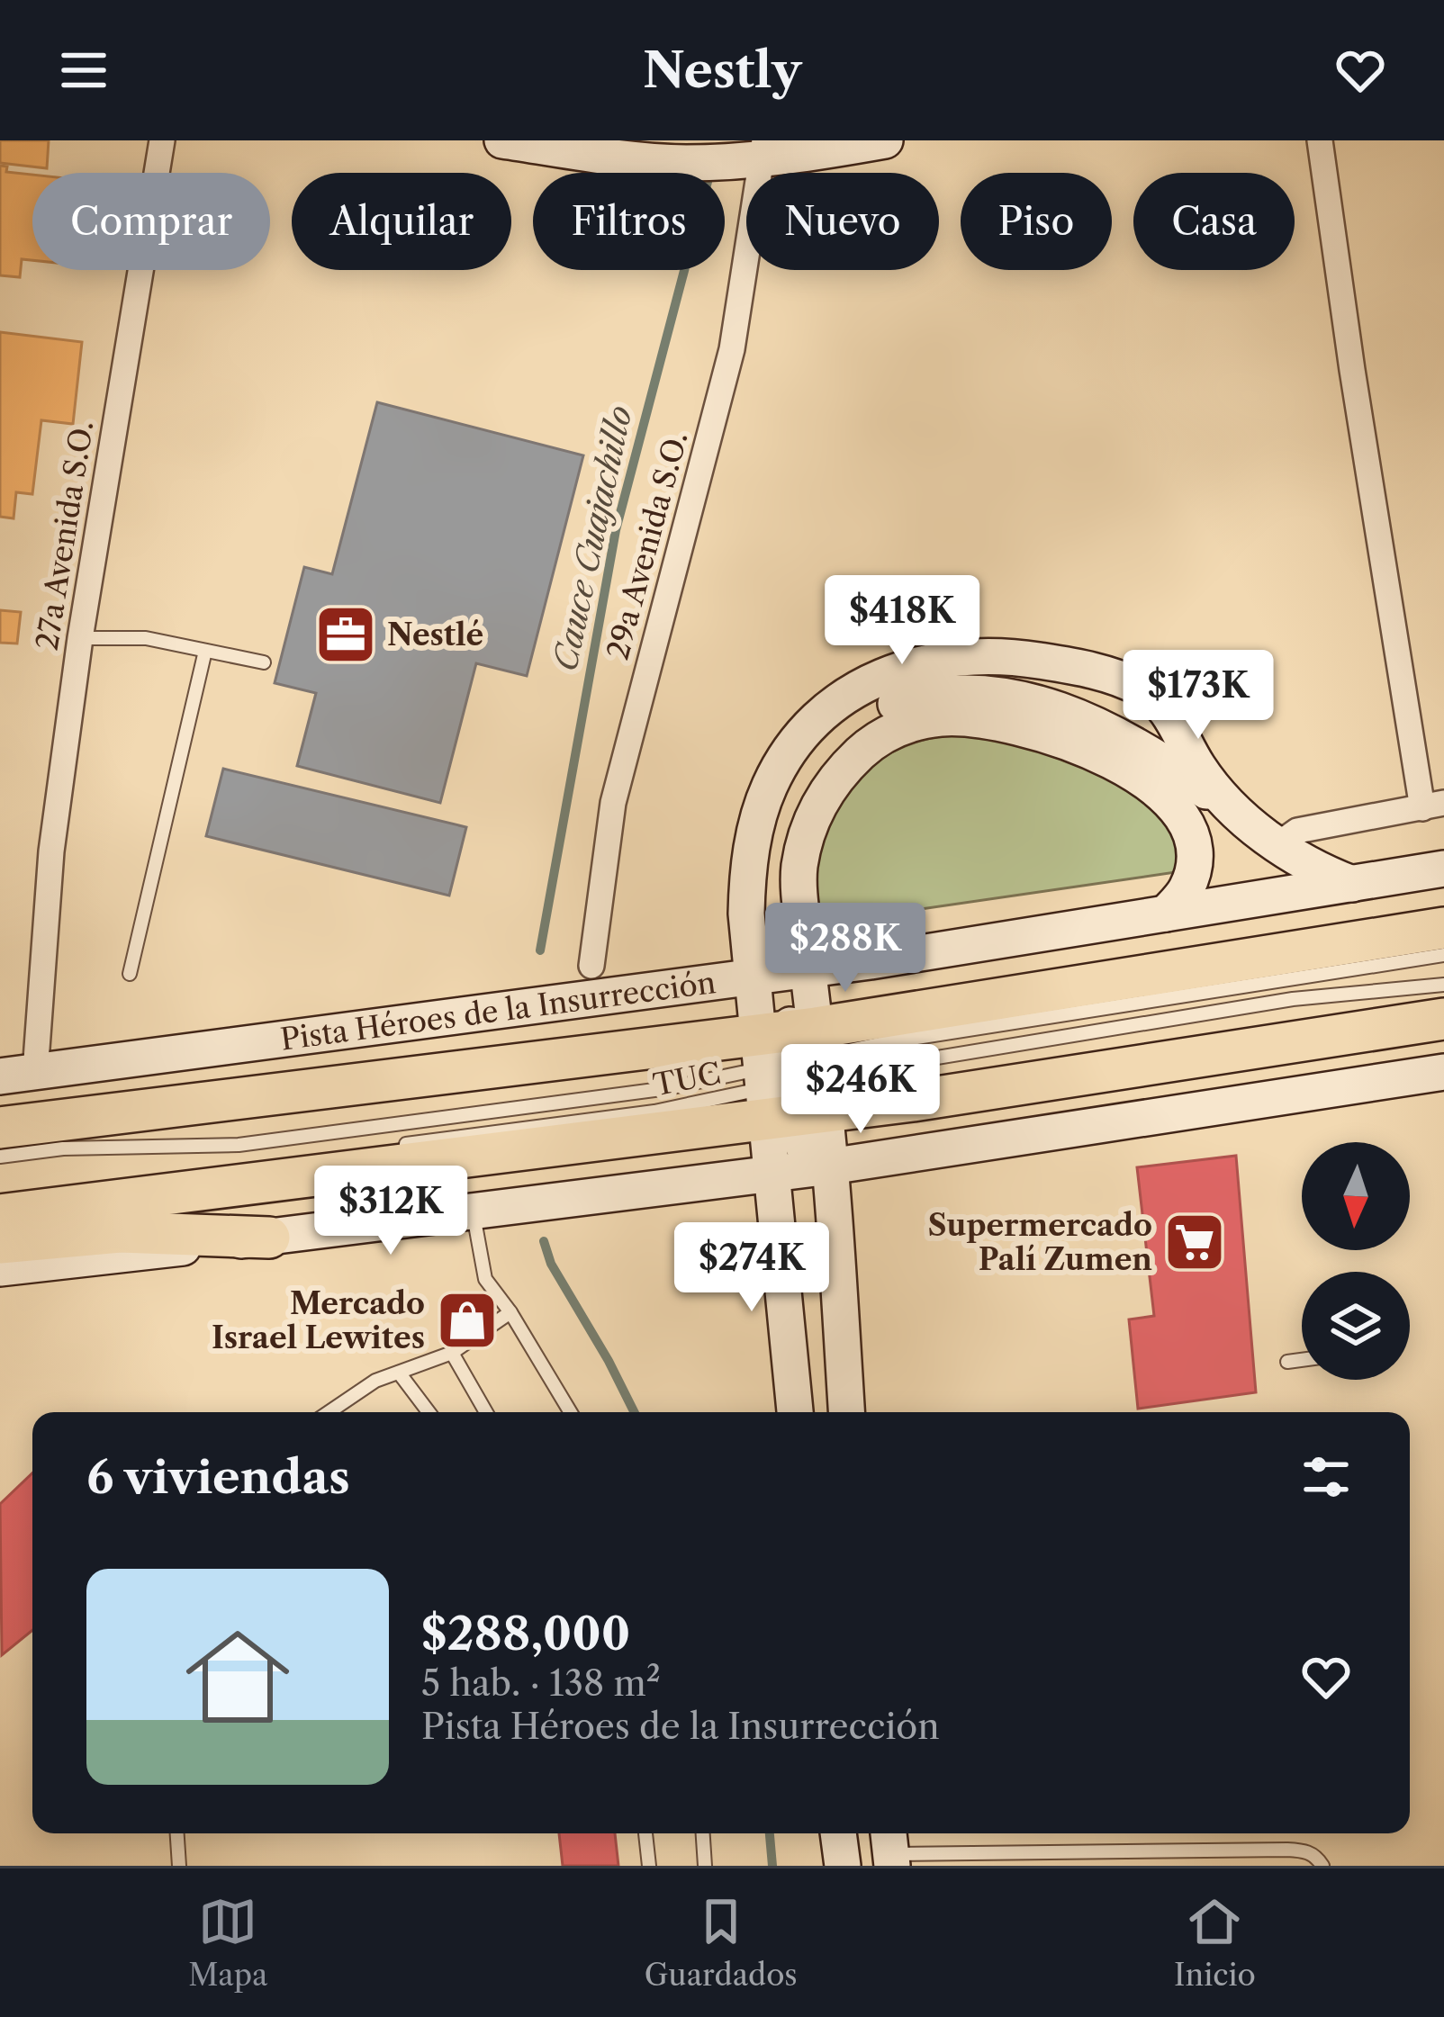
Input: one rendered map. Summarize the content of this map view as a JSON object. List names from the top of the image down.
{
  "streets": {
    "main road": ["Pista Héroes de la Insurrección"],
    "street": ["27a Avenida S.O.", "29a Avenida S.O."],
    "lane": ["TUC"]
  },
  "crossings": [
    ["27a Avenida S.O.", "Pista Héroes de la Insurrección"],
    ["Pista Héroes de la Insurrección", "TUC"]
  ],
  "water": ["Cauce Cuajachillo"],
  "places": {
    "office": ["Nestlé"],
    "supermarket": ["Supermercado Palí Zumen"],
    "shop": ["Mercado Israel Lewites"]
  },
  "north": "bottom",
  "page": {
    "header": "Nestly",
    "chip": [
      "Comprar",
      "Alquilar",
      "Filtros",
      "Nuevo",
      "Piso",
      "Casa"
    ],
    "price": [
      "$418K",
      "$173K",
      "$288K",
      "$246K",
      "$312K",
      "$274K"
    ],
    "heading": "6 viviendas",
    "list": [
      {
        "name": "$288,000",
        "note": "5 hab. · 138 m² · Pista Héroes de la Insurrección"
      }
    ],
    "tabs": ["Mapa", "Guardados", "Inicio"]
  }
}
